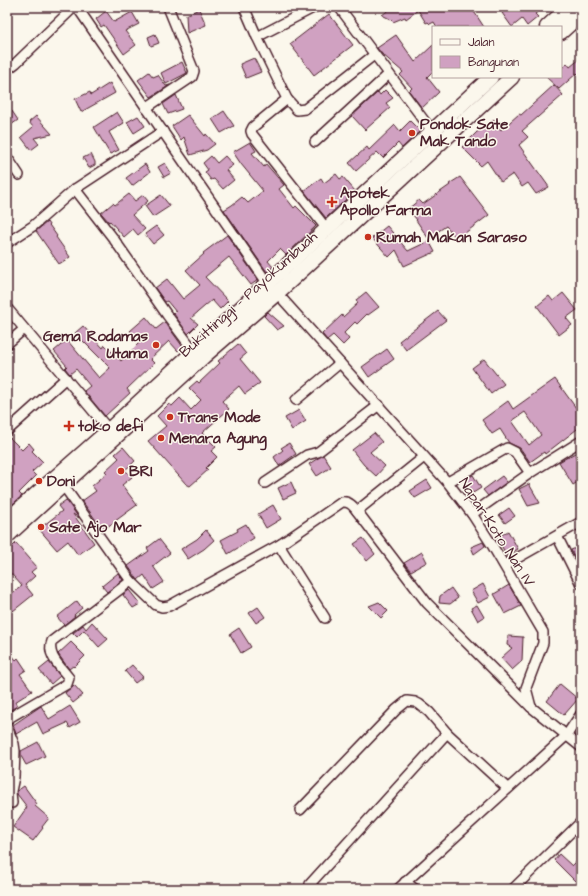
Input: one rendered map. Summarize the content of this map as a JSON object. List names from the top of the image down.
{
  "streets": {
    "highway": ["Bukittinggi - Payokumbuah"],
    "street": ["Napar-Koto Nan IV"]
  },
  "crossings": [
    ["Bukittinggi - Payokumbuah", "Napar-Koto Nan IV"]
  ],
  "places": {
    "other": [
      "Pondok Sate Mak Tando",
      "Rumah Makan Saraso",
      "Gema Rodamas Utama",
      "Trans Mode",
      "Menara Agung",
      "BRI",
      "Doni",
      "Sate Ajo Mar"
    ],
    "health": ["Apotek Apollo Farma", "toko defi"]
  },
  "legend": ["Jalan", "Bangunan"]
}
